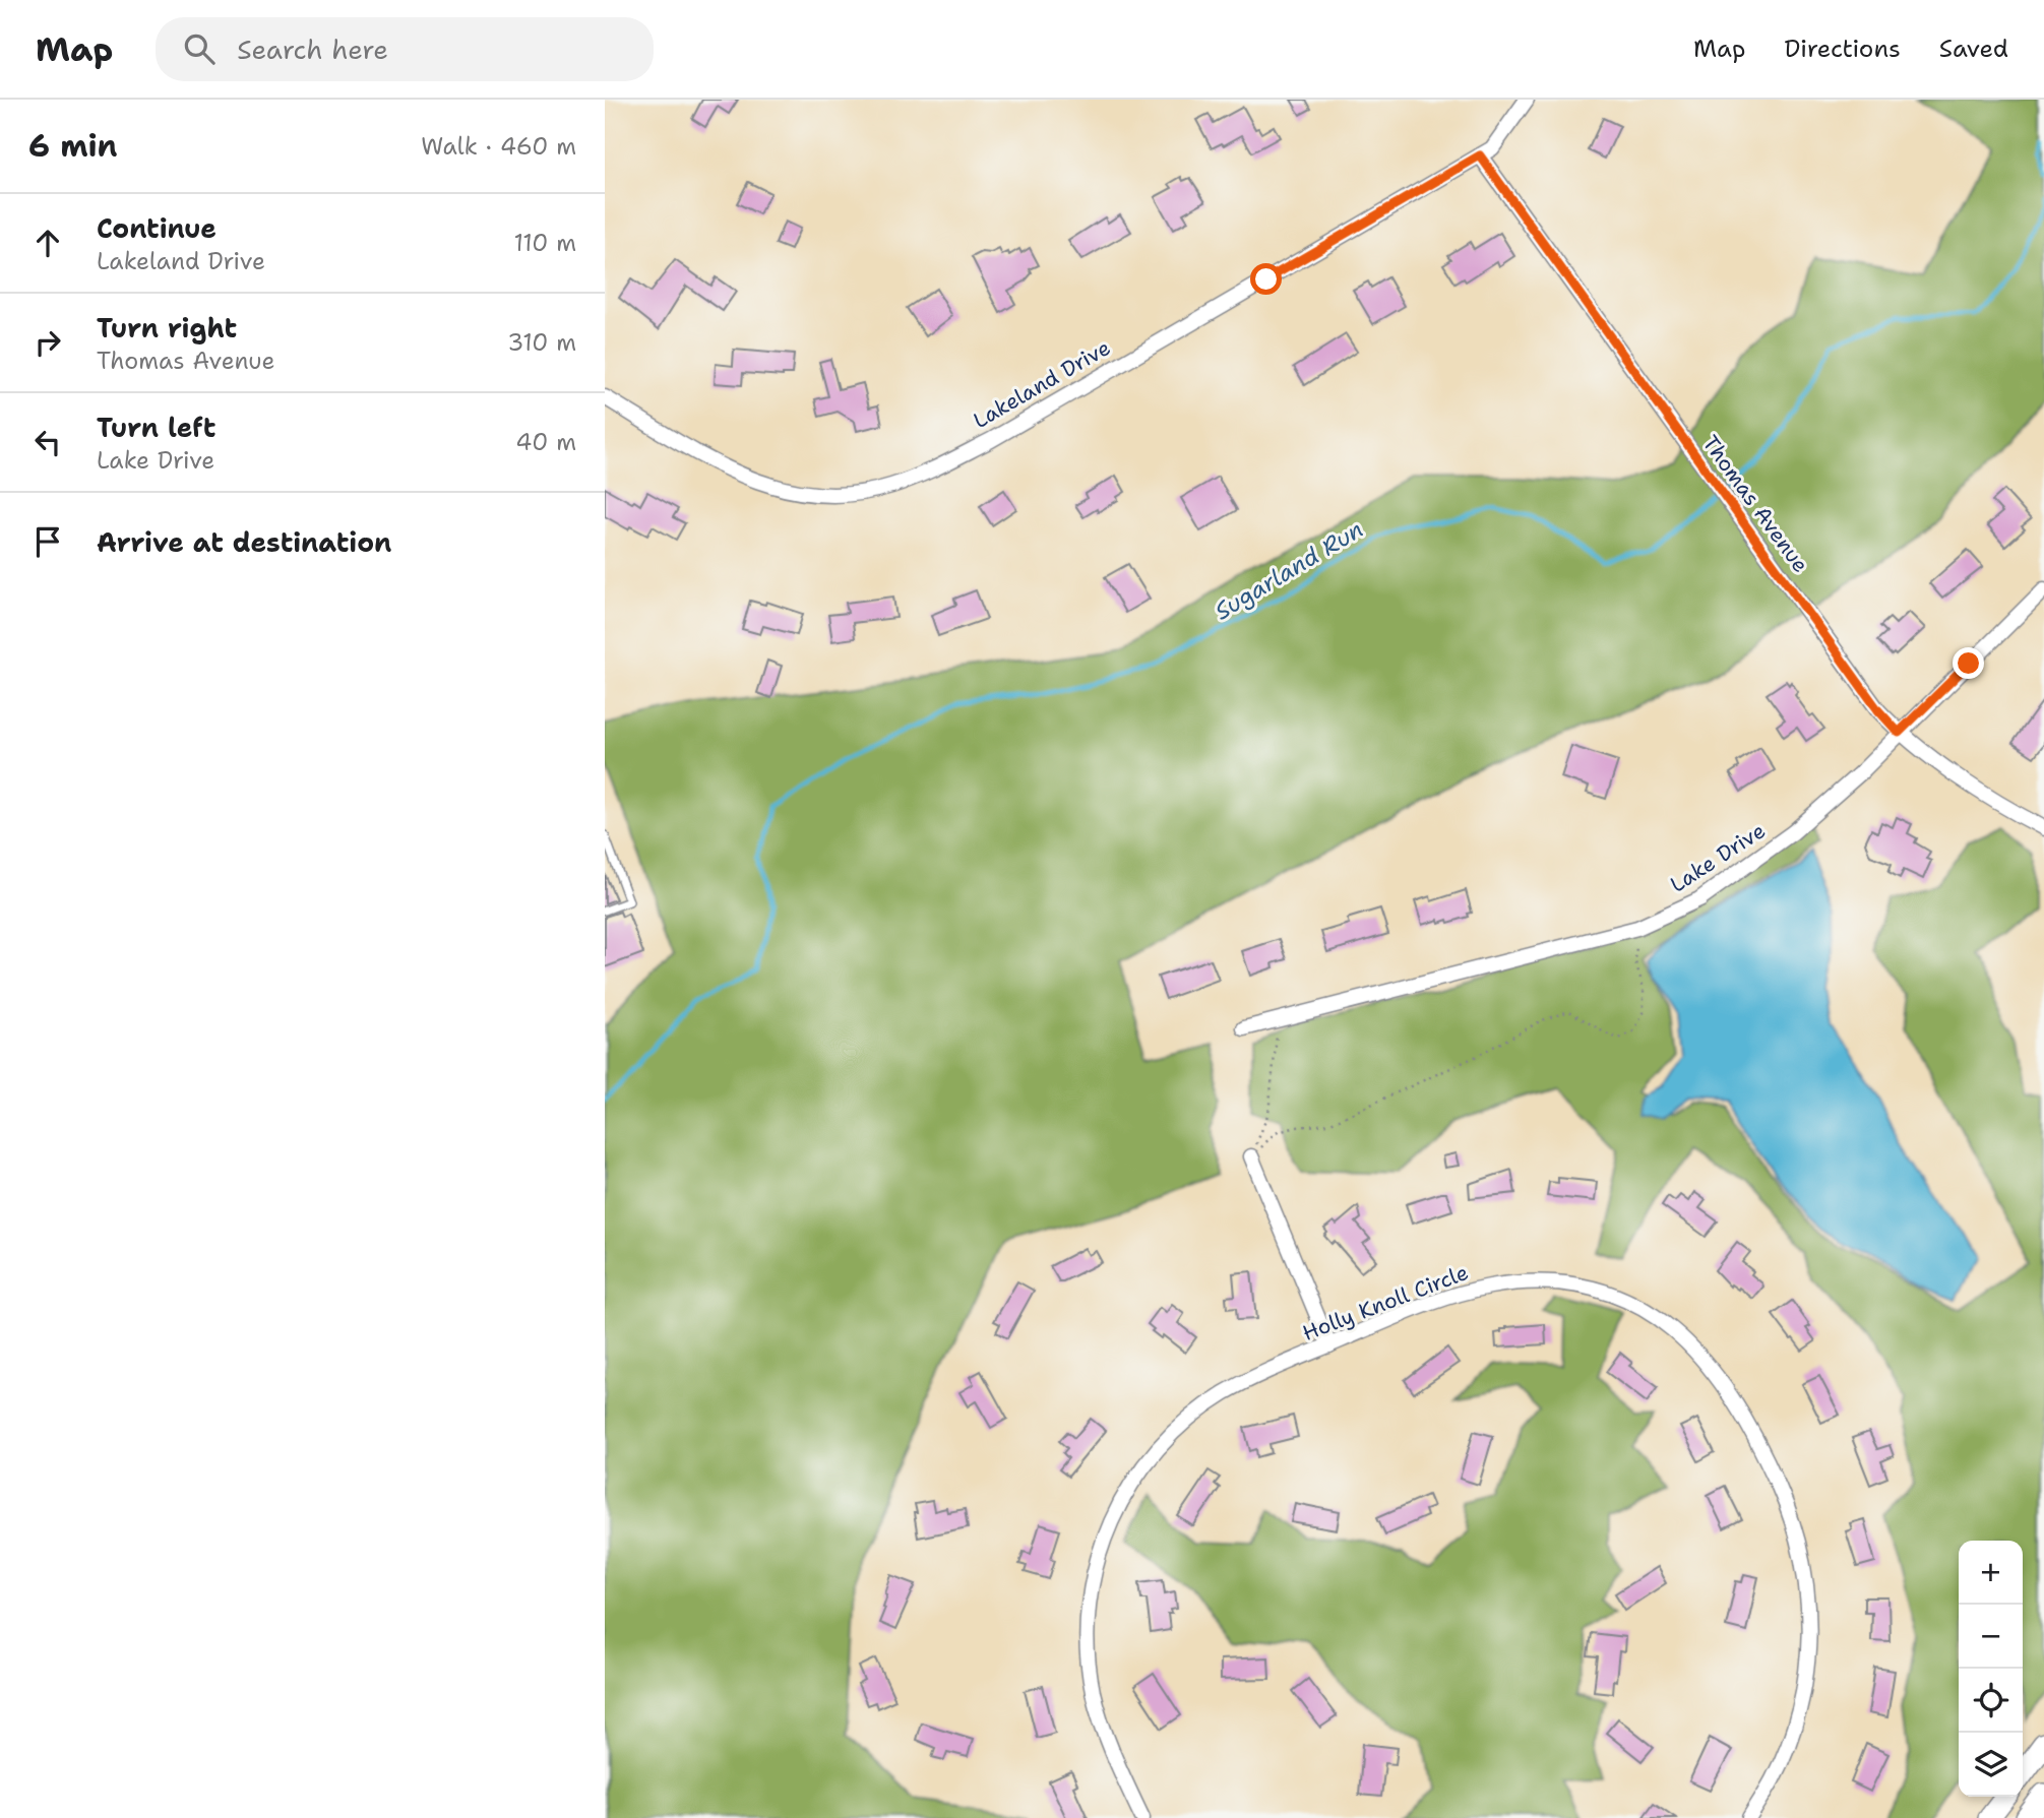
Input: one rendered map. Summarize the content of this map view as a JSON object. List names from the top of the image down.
{
  "streets": {
    "street": [
      "Lakeland Drive",
      "Thomas Avenue",
      "Lake Drive",
      "Holly Knoll Circle"
    ]
  },
  "crossings": [
    ["Lakeland Drive", "Thomas Avenue"],
    ["Thomas Avenue", "Lake Drive"]
  ],
  "water": ["Sugarland Run"],
  "page": {
    "header": "Map",
    "search": "Search here",
    "nav": ["Map", "Directions", "Saved"],
    "heading": ["6 min", "Walk · 460 m"],
    "list": [
      ["Continue", "Lakeland Drive", "110 m"],
      ["Turn right", "Thomas Avenue", "310 m"],
      ["Turn left", "Lake Drive", "40 m"],
      "Arrive at destination"
    ],
    "map_buttons": ["+", "−"]
  }
}
